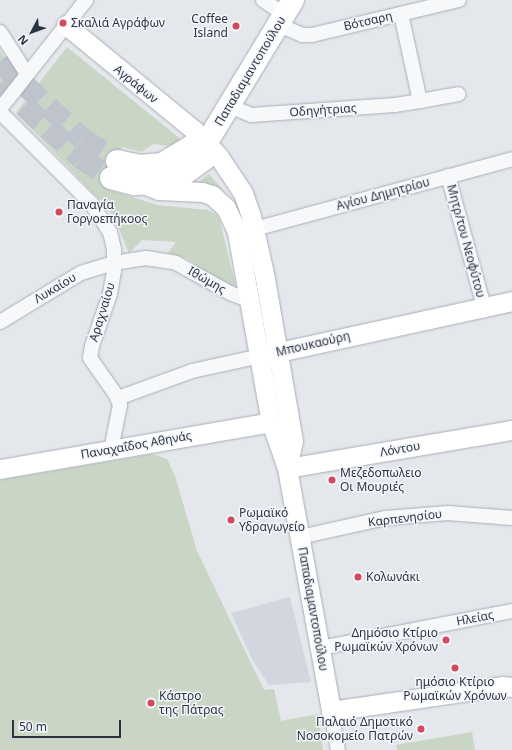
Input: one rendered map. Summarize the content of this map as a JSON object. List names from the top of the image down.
{
  "streets": {
    "main road": ["Παπαδιαμαντοπούλου"],
    "street": [
      "Βότσαρη",
      "Αγράφων",
      "Οδηγήτριας",
      "Αγίου Δημητρίου",
      "Μητρ/του Νεοφύτου",
      "Ιθώμης",
      "Λυκαίου",
      "Αραχναίου",
      "Μπουκαούρη",
      "Παναχαΐδος Αθηνάς",
      "Λόντου",
      "Καρπενησίου",
      "Ηλείας"
    ]
  },
  "crossings": [
    ["Βότσαρη", "Παπαδιαμαντοπούλου"],
    ["Παπαδιαμαντοπούλου", "Αγράφων"],
    ["Παπαδιαμαντοπούλου", "Οδηγήτριας"],
    ["Παπαδιαμαντοπούλου", "Λόντου"],
    ["Παπαδιαμαντοπούλου", "Καρπενησίου"],
    ["Παπαδιαμαντοπούλου", "Ηλείας"],
    ["Αγράφων", "Αγίου Δημητρίου"],
    ["Αγράφων", "Μπουκαούρη"],
    ["Αγίου Δημητρίου", "Μητρ/του Νεοφύτου"],
    ["Μητρ/του Νεοφύτου", "Μπουκαούρη"],
    ["Ιθώμης", "Λυκαίου"],
    ["Ιθώμης", "Αραχναίου"],
    ["Λυκαίου", "Αραχναίου"],
    ["Αραχναίου", "Μπουκαούρη"]
  ],
  "places": [
    "Σκαλιά Αγράφων",
    "Coffee Island",
    "Παναγία Γοργοεπήκοος",
    "Μεζεδοπωλειο Οι Μουριές",
    "Ρωμαϊκό Υδραγωγείο",
    "Κολωνάκι",
    "Δημόσιο Κτίριο Ρωμαϊκών Χρόνων",
    "ημόσιο Κτίριο Ρωμαϊκών Χρόνων",
    "Κάστρο της Πάτρας",
    "Παλαιό Δημοτικό Νοσοκομείο Πατρών"
  ],
  "scale_bar": "50 m",
  "north": "bottom left"
}
